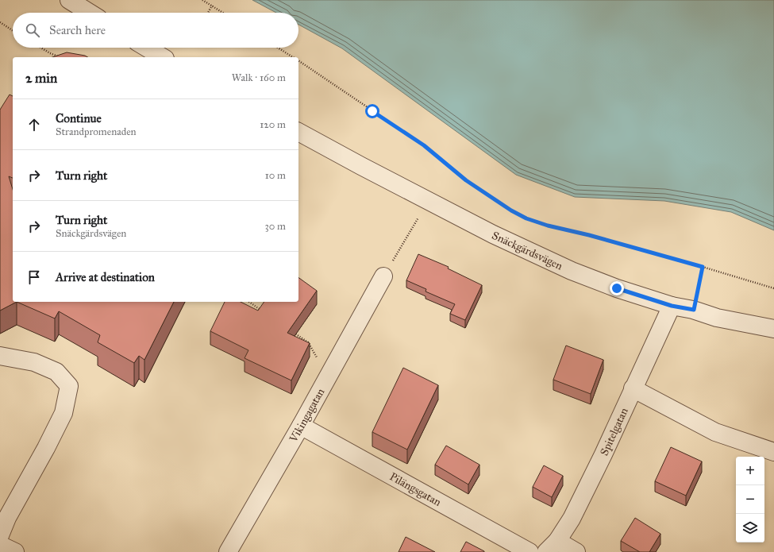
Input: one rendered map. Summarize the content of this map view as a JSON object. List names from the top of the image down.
{
  "streets": {
    "street": [
      "Snäckgärdsvägen",
      "Vikingagatan",
      "Spitelgatan",
      "Pilängsgatan"
    ]
  },
  "crossings": [
    ["Snäckgärdsvägen", "Spitelgatan"],
    ["Vikingagatan", "Pilängsgatan"]
  ],
  "page": {
    "search": "Search here",
    "heading": ["2 min", "Walk · 160 m"],
    "list": [
      ["Continue", "Strandpromenaden", "120 m"],
      ["Turn right", "10 m"],
      ["Turn right", "Snäckgärdsvägen", "30 m"],
      "Arrive at destination"
    ],
    "map_buttons": ["+", "−"]
  }
}
